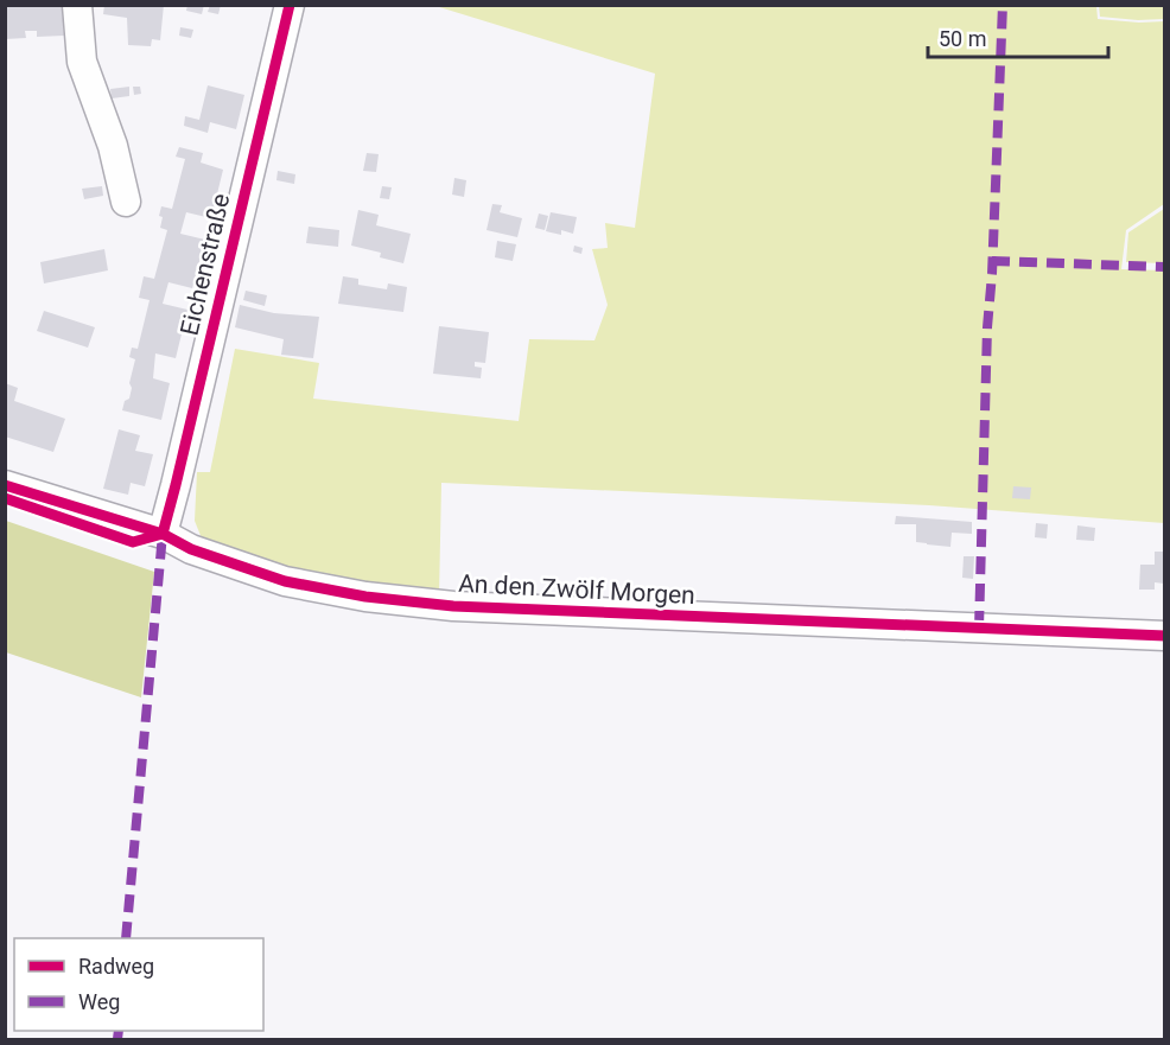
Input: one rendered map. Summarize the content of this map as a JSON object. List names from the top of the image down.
{
  "streets": {
    "street": ["Eichenstraße", "An den Zwölf Morgen"]
  },
  "crossings": [
    ["Eichenstraße", "An den Zwölf Morgen"]
  ],
  "legend": ["Radweg", "Weg"],
  "scale_bar": "50 m"
}
